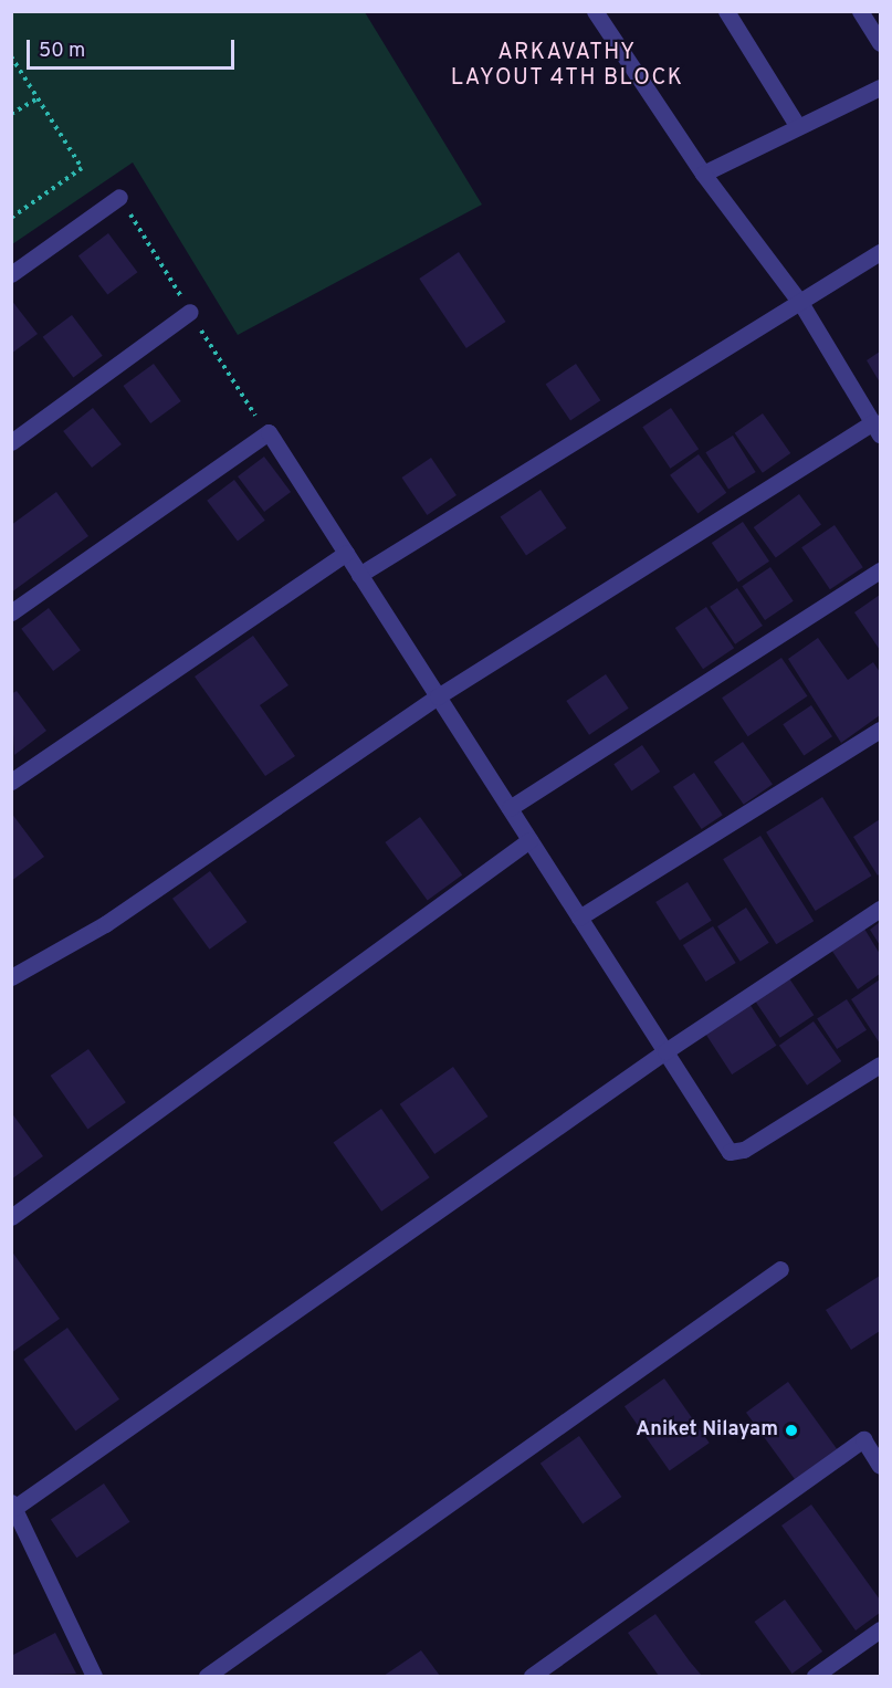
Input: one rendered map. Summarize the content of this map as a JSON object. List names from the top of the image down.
{
  "districts": ["ARKAVATHY LAYOUT 4TH BLOCK"],
  "places": ["Aniket Nilayam"],
  "scale_bar": "50 m"
}
